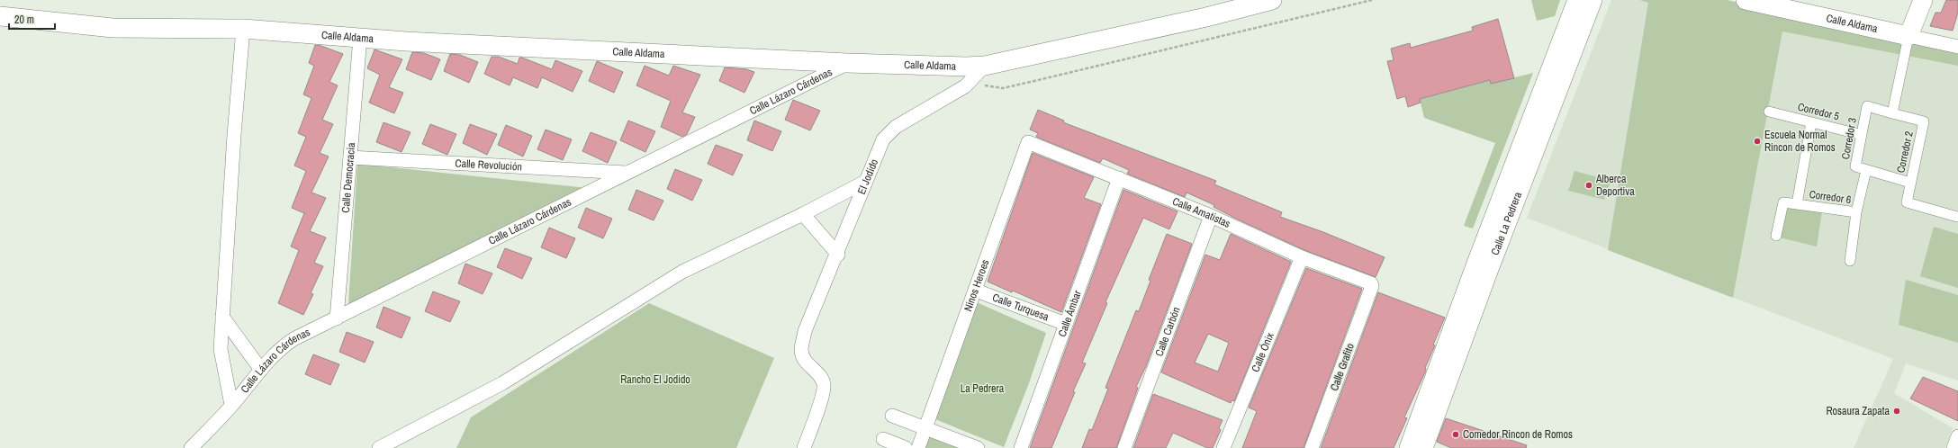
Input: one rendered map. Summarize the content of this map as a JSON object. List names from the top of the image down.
{
  "streets": {
    "main road": ["Calle Aldama", "Calle La Pedrera"],
    "street": [
      "Calle Lázaro Cárdenas",
      "Corredor 5",
      "Corredor 3",
      "Corredor 2",
      "Calle Revolución",
      "El Jodido",
      "Calle Democracia",
      "Corredor 6",
      "Calle Amatistas",
      "Ninos Heroes",
      "Calle Turquesa",
      "Calle Ámbar",
      "Calle Carbón",
      "Calle Ónix",
      "Calle Grafito"
    ]
  },
  "crossings": [
    ["Calle Aldama", "Calle Lázaro Cárdenas"],
    ["Calle Aldama", "El Jodido"],
    ["Calle Aldama", "Calle Democracia"],
    ["Calle Lázaro Cárdenas", "Calle Revolución"],
    ["Calle Lázaro Cárdenas", "Calle Democracia"],
    ["Corredor 5", "Corredor 3"],
    ["Corredor 5", "Corredor 6"],
    ["Corredor 3", "Corredor 2"],
    ["Corredor 3", "Corredor 6"],
    ["Calle Revolución", "Calle Democracia"],
    ["Calle Amatistas", "Ninos Heroes"],
    ["Calle Amatistas", "Calle Ámbar"],
    ["Calle Amatistas", "Calle Carbón"],
    ["Calle Amatistas", "Calle Ónix"],
    ["Calle Amatistas", "Calle Grafito"],
    ["Ninos Heroes", "Calle Turquesa"],
    ["Calle Turquesa", "Calle Ámbar"]
  ],
  "parks": ["Rancho El Jodido", "La Pedrera"],
  "places": [
    "Escuela Normal Rincon de Romos",
    "Alberca Deportiva",
    "Rosaura Zapata",
    "Comedor Rincon de Romos"
  ],
  "scale_bar": "20 m"
}
